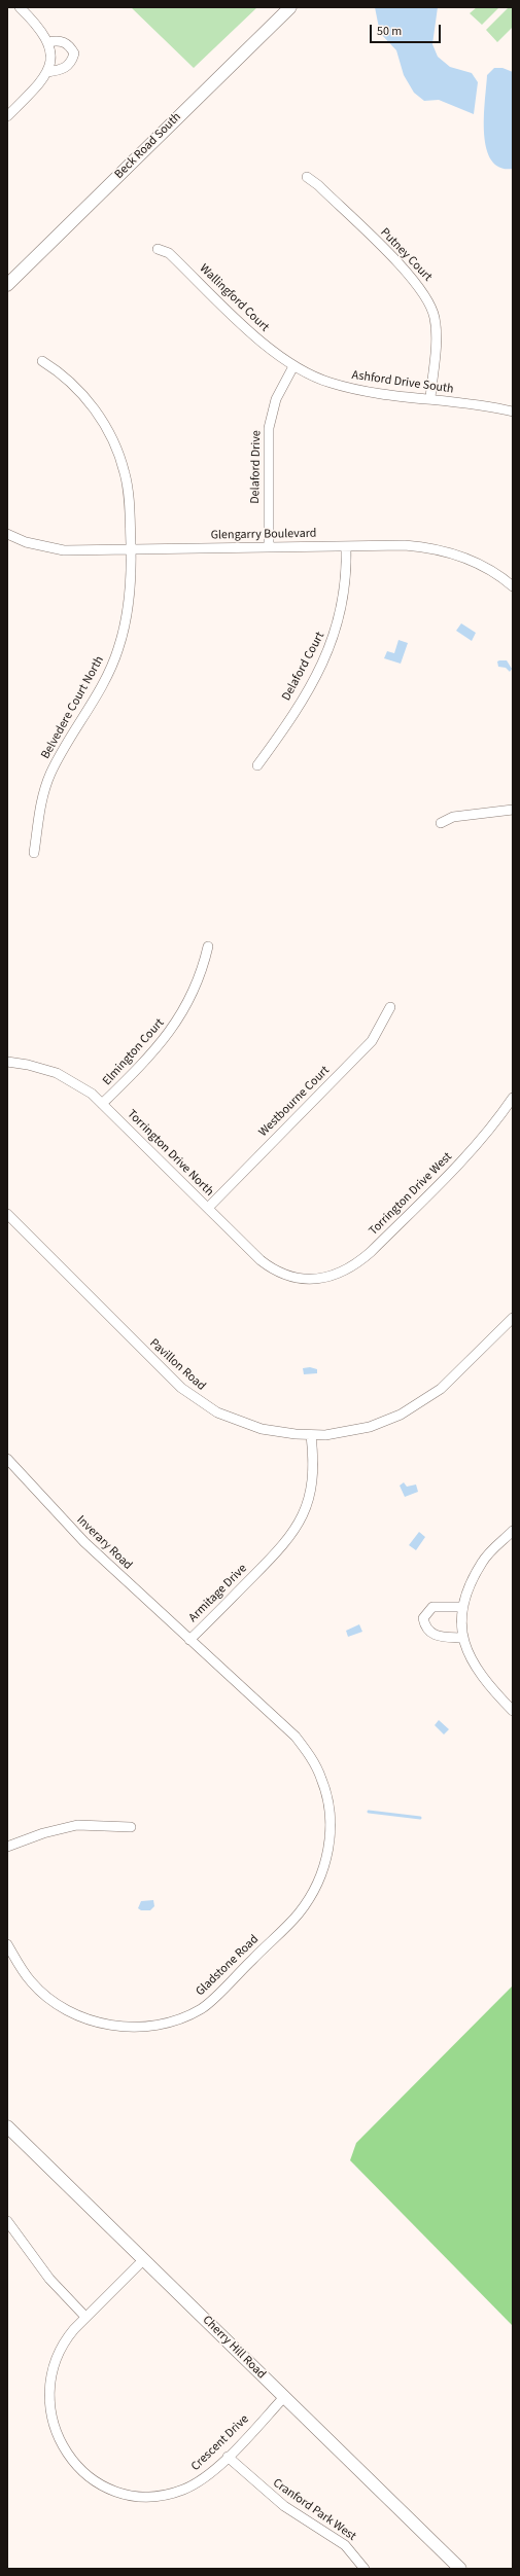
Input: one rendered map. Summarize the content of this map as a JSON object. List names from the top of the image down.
{
  "streets": {
    "main road": ["Beck Road South", "Cherry Hill Road"],
    "street": [
      "Putney Court",
      "Wallingford Court",
      "Ashford Drive South",
      "Delaford Drive",
      "Glengarry Boulevard",
      "Delaford Court",
      "Belvedere Court North",
      "Elmington Court",
      "Westbourne Court",
      "Torrington Drive North",
      "Torrington Drive West",
      "Pavillon Road",
      "Inverary Road",
      "Armitage Drive",
      "Gladstone Road",
      "Crescent Drive",
      "Cranford Park West"
    ]
  },
  "crossings": [
    ["Putney Court", "Ashford Drive South"],
    ["Wallingford Court", "Ashford Drive South"],
    ["Wallingford Court", "Delaford Drive"],
    ["Ashford Drive South", "Delaford Drive"],
    ["Delaford Drive", "Glengarry Boulevard"],
    ["Glengarry Boulevard", "Delaford Court"],
    ["Glengarry Boulevard", "Belvedere Court North"],
    ["Elmington Court", "Torrington Drive North"],
    ["Westbourne Court", "Torrington Drive North"],
    ["Torrington Drive North", "Torrington Drive West"],
    ["Pavillon Road", "Armitage Drive"],
    ["Inverary Road", "Armitage Drive"],
    ["Armitage Drive", "Gladstone Road"],
    ["Cherry Hill Road", "Crescent Drive"],
    ["Crescent Drive", "Cranford Park West"]
  ],
  "scale_bar": "50 m"
}
